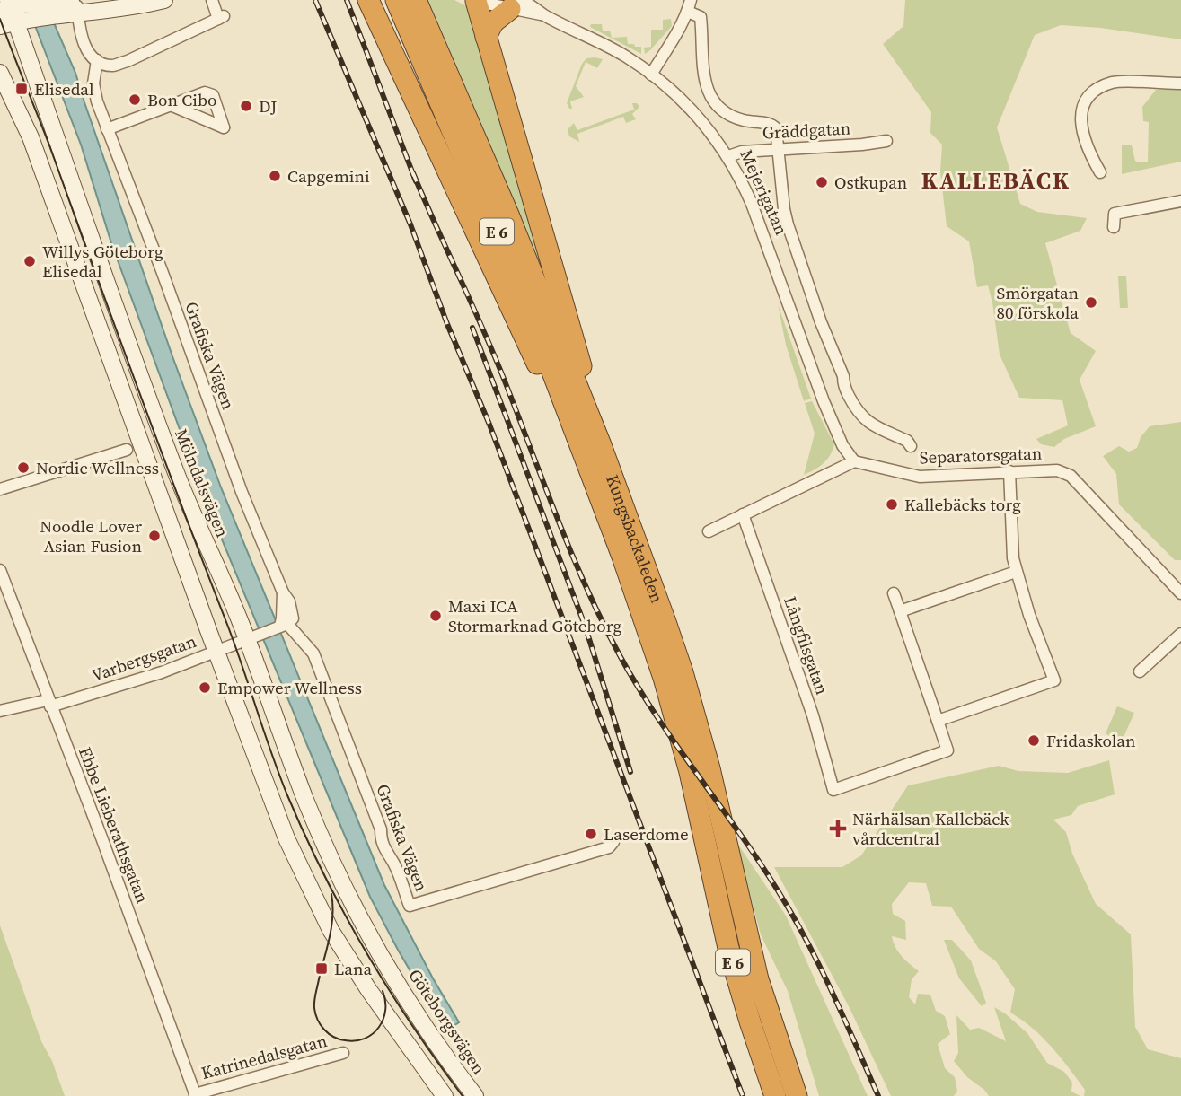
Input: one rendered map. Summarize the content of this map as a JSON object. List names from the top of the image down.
{
  "streets": {
    "highway": ["E 6", "Kungsbackaleden"],
    "main road": ["Mölndalsvägen", "Göteborgsvägen"],
    "street": [
      "Gräddgatan",
      "Mejerigatan",
      "Grafiska Vägen",
      "Separatorsgatan",
      "Långfilsgatan",
      "Varbergsgatan",
      "Ebbe Lieberathsgatan",
      "Katrinedalsgatan"
    ]
  },
  "crossings": [
    ["Gräddgatan", "Mejerigatan"],
    ["Mejerigatan", "Separatorsgatan"],
    ["Grafiska Vägen", "Varbergsgatan"],
    ["Mölndalsvägen", "Varbergsgatan"],
    ["Mölndalsvägen", "Göteborgsvägen"],
    ["Varbergsgatan", "Ebbe Lieberathsgatan"],
    ["Ebbe Lieberathsgatan", "Katrinedalsgatan"]
  ],
  "districts": ["KALLEBÄCK"],
  "places": {
    "transit": ["Elisedal", "Lana"],
    "other": [
      "Bon Cibo",
      "DJ",
      "Capgemini",
      "Ostkupan",
      "Willys Göteborg Elisedal",
      "Smörgatan 80 förskola",
      "Nordic Wellness",
      "Kallebäcks torg",
      "Noodle Lover Asian Fusion",
      "Maxi ICA Stormarknad Göteborg",
      "Empower Wellness",
      "Fridaskolan",
      "Laserdome"
    ],
    "health": ["Närhälsan Kallebäck vårdcentral"]
  }
}
